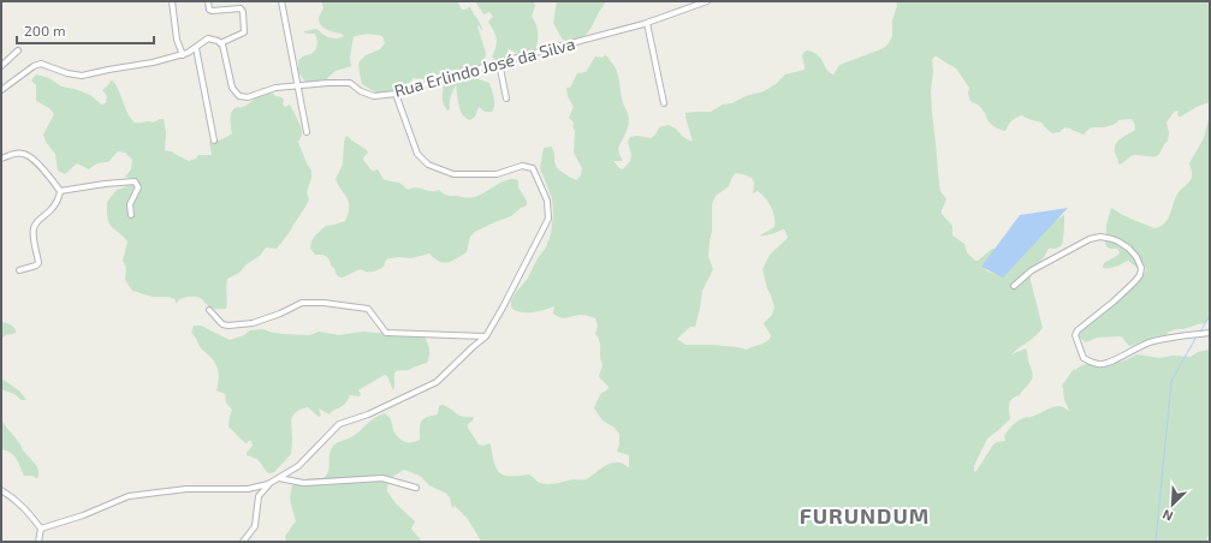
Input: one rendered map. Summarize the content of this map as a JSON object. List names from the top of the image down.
{
  "streets": {
    "street": ["Rua Erlindo José da Silva"]
  },
  "districts": ["FURUNDUM"],
  "scale_bar": "200 m",
  "north": "bottom left"
}
